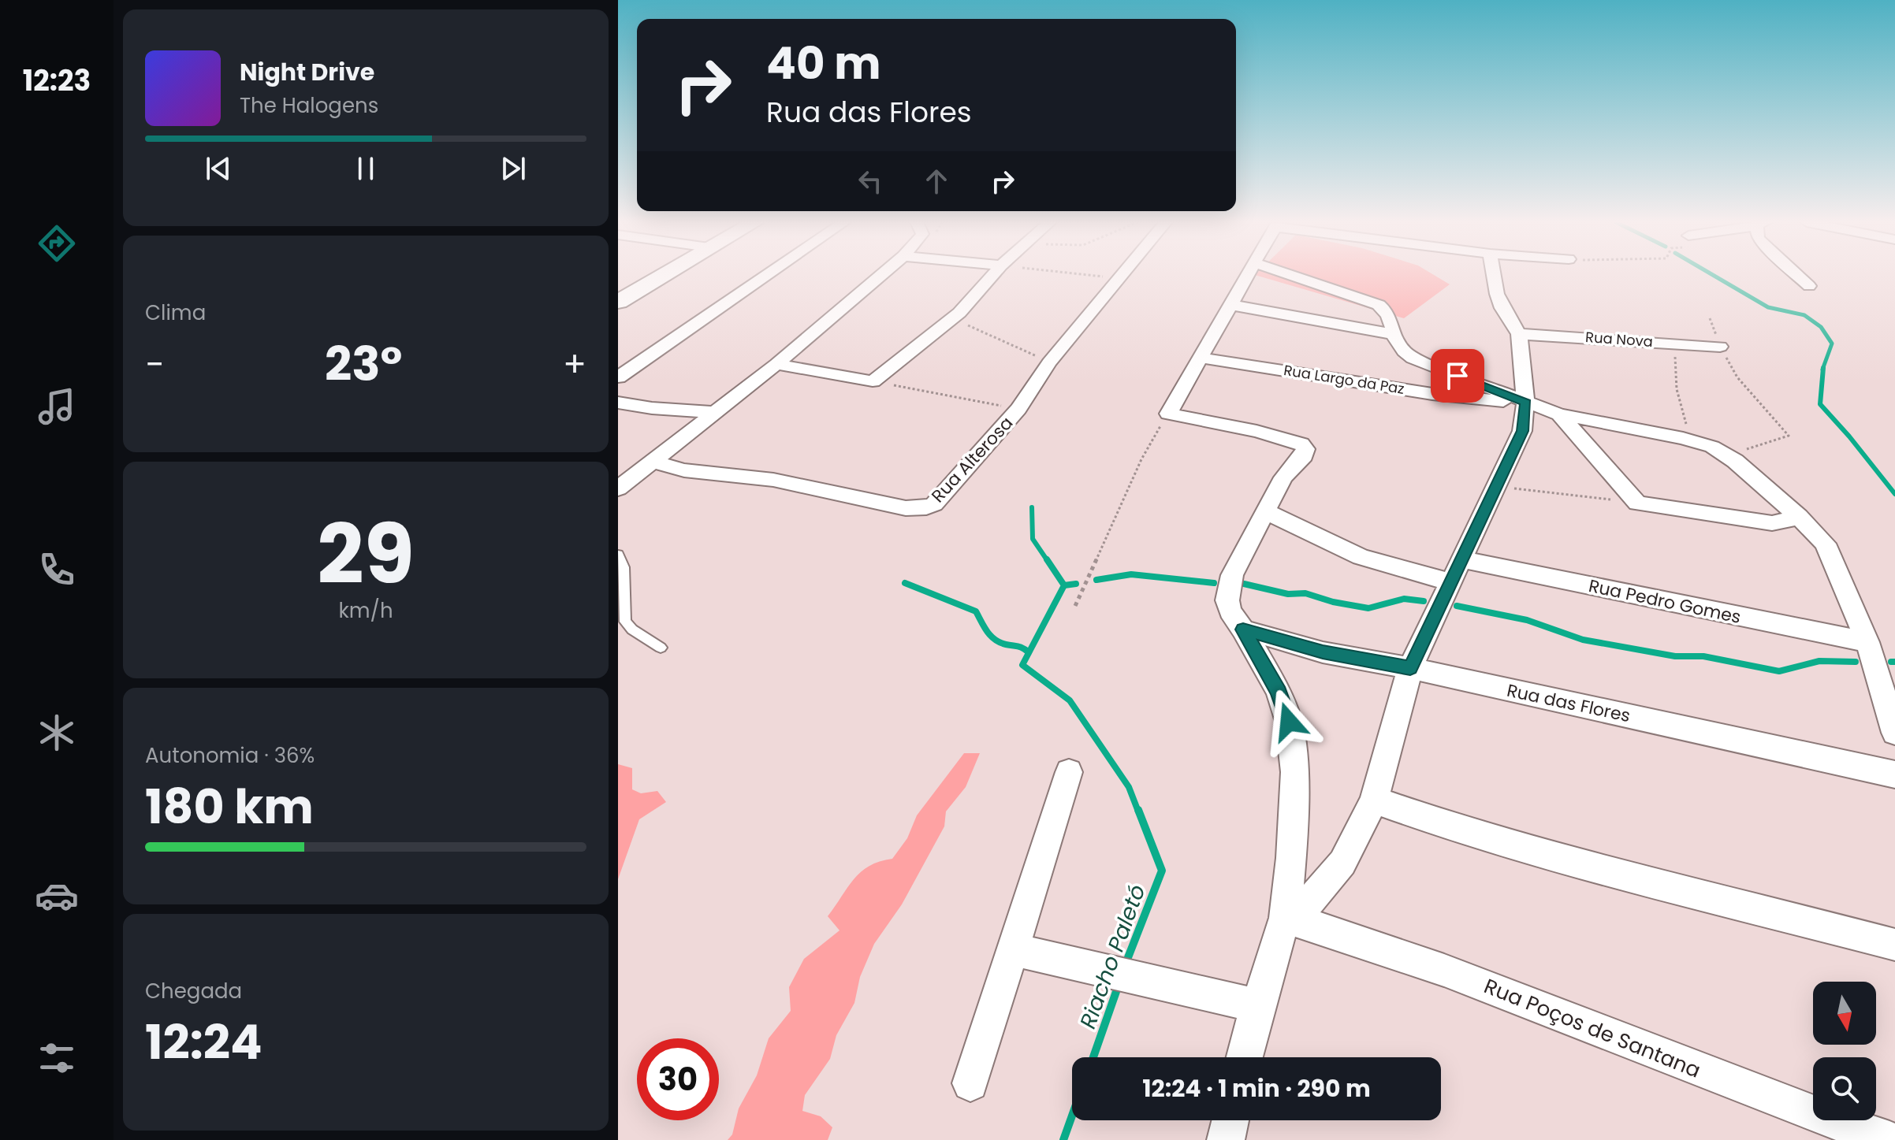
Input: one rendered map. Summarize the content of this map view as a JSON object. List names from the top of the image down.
{
  "streets": {
    "street": [
      "Rua Nova",
      "Rua Largo da Paz",
      "Rua Alterosa",
      "Rua Pedro Gomes",
      "Rua das Flores",
      "Rua Poços de Santana"
    ]
  },
  "water": ["Riacho Paletó"],
  "north": "bottom",
  "page": {
    "tabs": "12:23",
    "turn": ["40 m", "Rua das Flores"],
    "song": ["Night Drive", "The Halogens"],
    "tile": [
      "Clima",
      ["29", "km/h"],
      ["Autonomia · 36%", "180 km"],
      ["Chegada", "12:24"]
    ],
    "heat": ["−", "23°", "+"],
    "limit": "30",
    "trip": "12:24 · 1 min · 290 m"
  }
}
